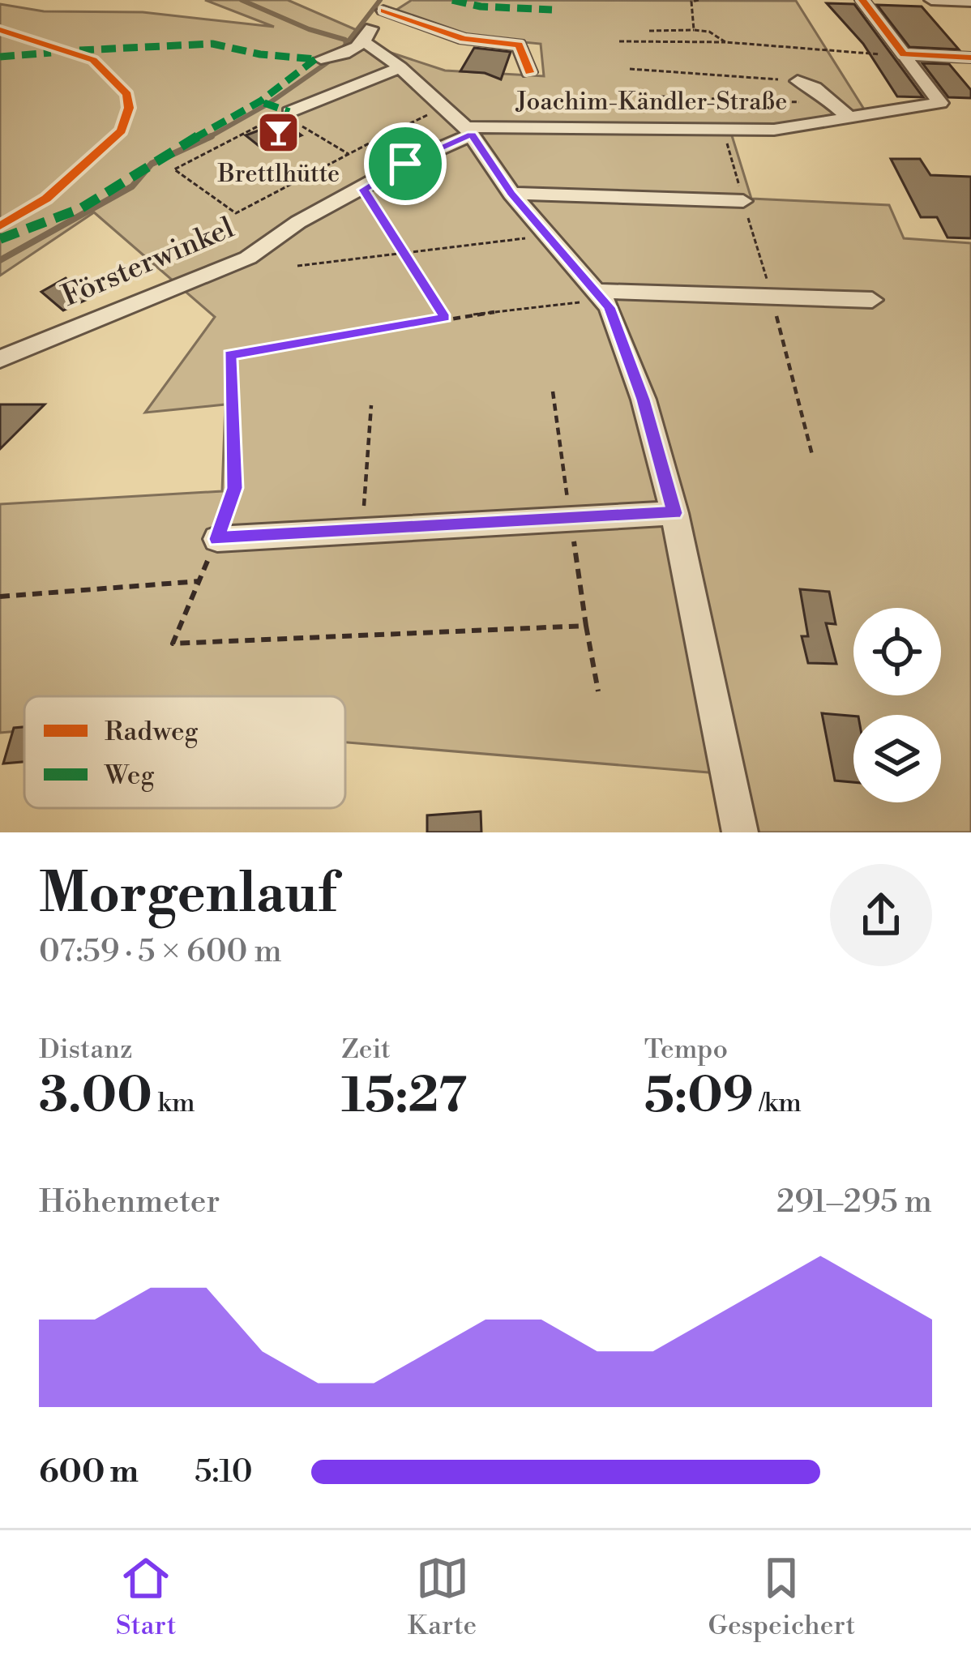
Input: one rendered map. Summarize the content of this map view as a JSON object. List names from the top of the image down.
{
  "streets": {
    "street": ["Joachim-Kändler-Straße", "Försterwinkel"]
  },
  "crossings": [
    ["Joachim-Kändler-Straße", "Försterwinkel"]
  ],
  "places": {
    "bar": ["Brettlhütte"]
  },
  "legend": ["Radweg", "Weg"],
  "page": {
    "heading": ["Morgenlauf", "07:59 · 5 × 600 m"],
    "stats": [
      ["Distanz", "3.00 km"],
      ["Zeit", "15:27"],
      ["Tempo", "5:09 /km"]
    ],
    "chart": ["Höhenmeter", "291–295 m"],
    "list": [
      {
        "name": "600 m",
        "note": "5:10"
      }
    ],
    "tabs": ["Start", "Karte", "Gespeichert"]
  }
}
